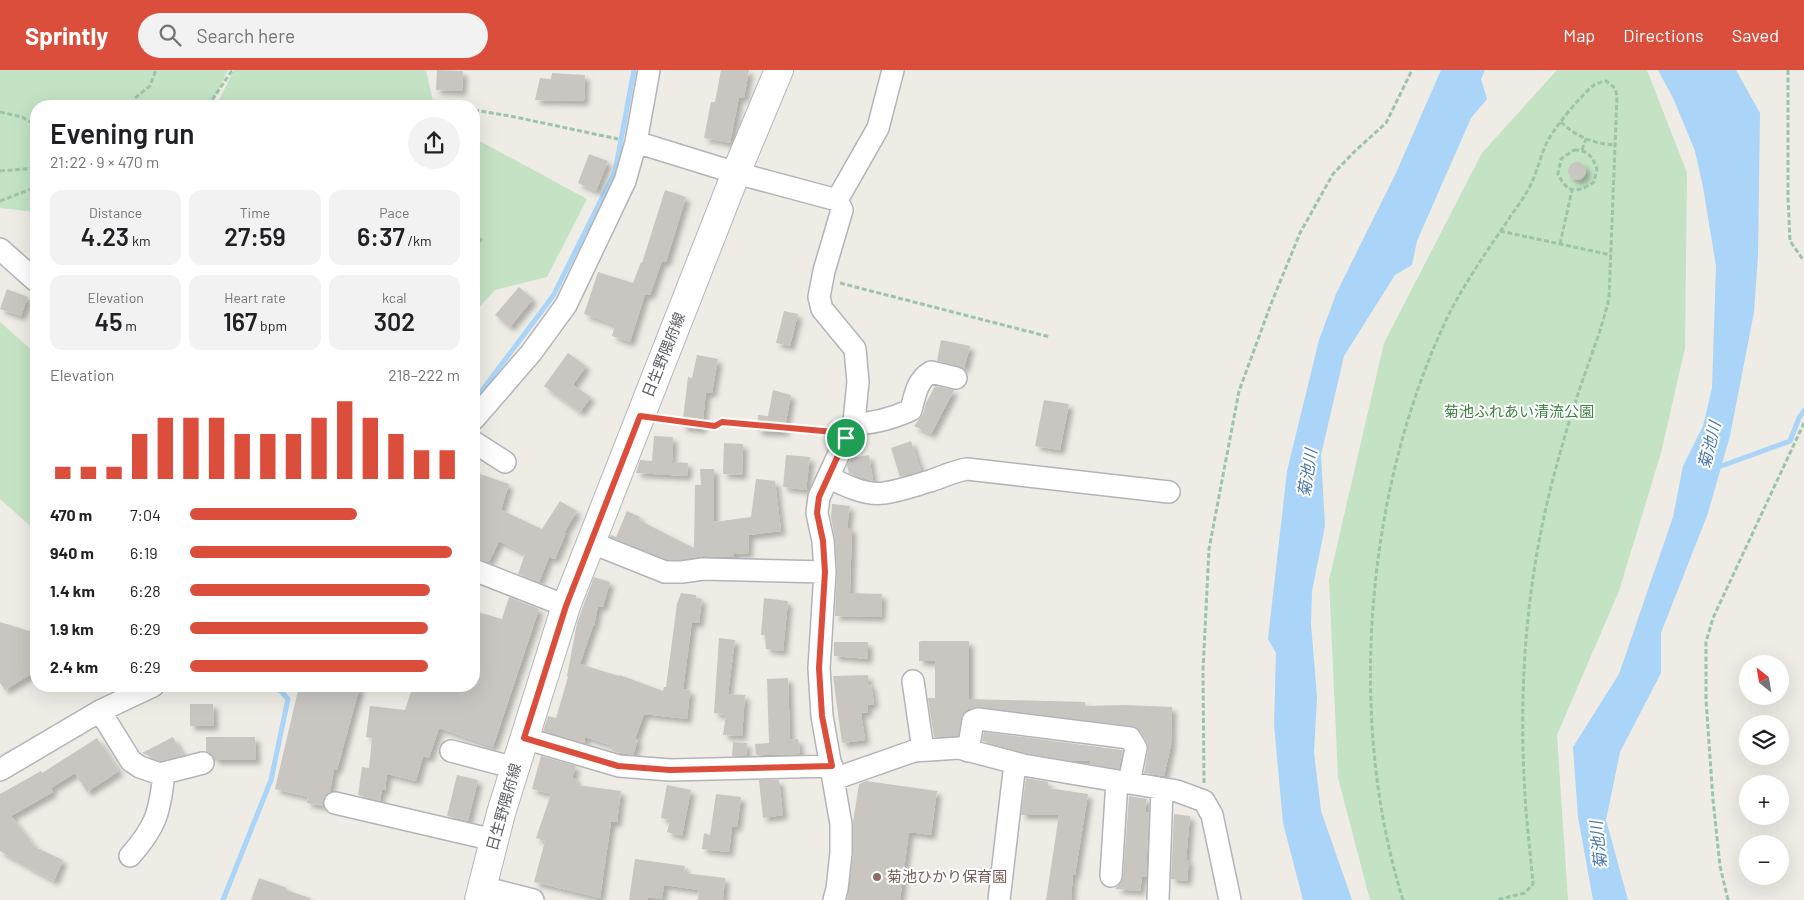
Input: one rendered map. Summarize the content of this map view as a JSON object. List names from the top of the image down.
{
  "streets": {
    "main road": ["日生野隈府線"]
  },
  "water": ["菊池川"],
  "parks": ["菊池ふれあい清流公園"],
  "places": ["菊池ひかり保育園"],
  "north": "top left",
  "page": {
    "header": "Sprintly",
    "search": "Search here",
    "nav": ["Map", "Directions", "Saved"],
    "heading": ["Evening run", "21:22 · 9 × 470 m"],
    "stats": [
      ["Distance", "4.23 km"],
      ["Time", "27:59"],
      ["Pace", "6:37 /km"],
      ["Elevation", "45 m"],
      ["Heart rate", "167 bpm"],
      ["kcal", "302"]
    ],
    "chart": ["Elevation", "218–222 m"],
    "list": [
      {
        "name": "470 m",
        "note": "7:04"
      },
      {
        "name": "940 m",
        "note": "6:19"
      },
      {
        "name": "1.4 km",
        "note": "6:28"
      },
      {
        "name": "1.9 km",
        "note": "6:29"
      },
      {
        "name": "2.4 km",
        "note": "6:29"
      }
    ],
    "map_buttons": ["+", "−"]
  }
}
